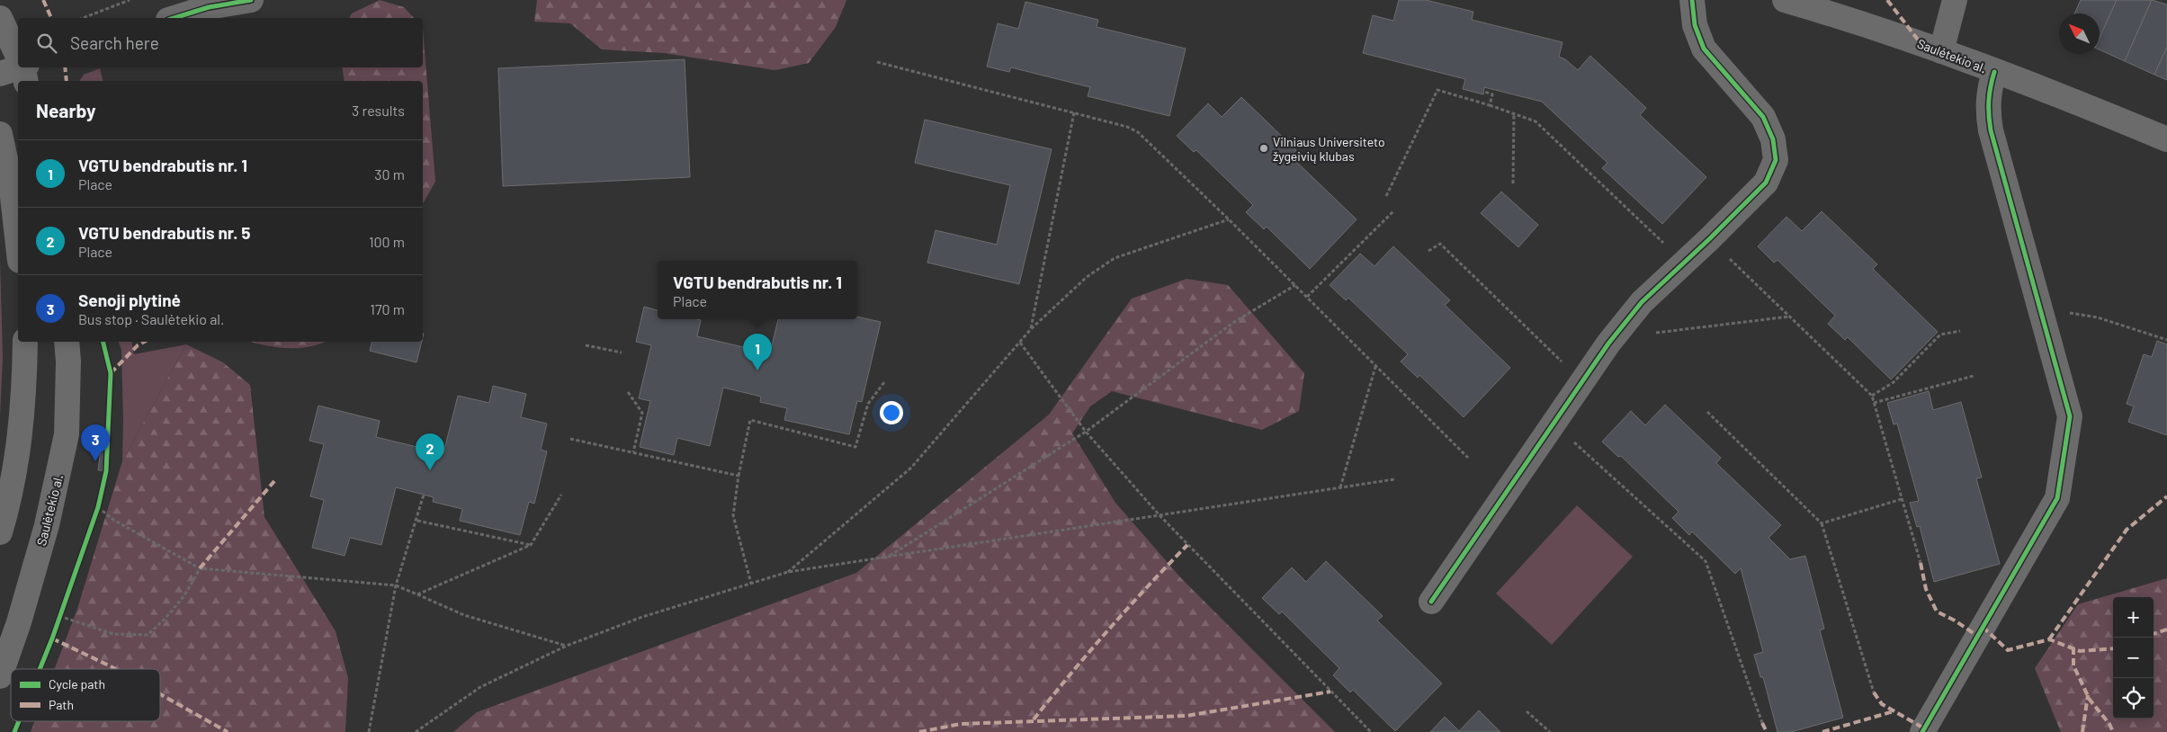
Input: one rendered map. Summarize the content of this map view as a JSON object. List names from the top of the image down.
{
  "streets": {
    "street": ["Saulėtekio al."]
  },
  "places": ["Vilniaus Universiteto žygeivių klubas"],
  "legend": ["Cycle path", "Path"],
  "north": "top left",
  "page": {
    "search": "Search here",
    "heading": ["Nearby", "3 results"],
    "list": [
      {
        "mark": "1",
        "name": "VGTU bendrabutis nr. 1",
        "note": "Place",
        "value": "30 m"
      },
      {
        "mark": "2",
        "name": "VGTU bendrabutis nr. 5",
        "note": "Place",
        "value": "100 m"
      },
      {
        "mark": "3",
        "name": "Senoji plytinė",
        "note": "Bus stop · Saulėtekio al.",
        "value": "170 m"
      }
    ],
    "popup": ["VGTU bendrabutis nr. 1", "Place"],
    "pins": ["1", "3", "2"],
    "map_buttons": ["+", "−"]
  }
}
